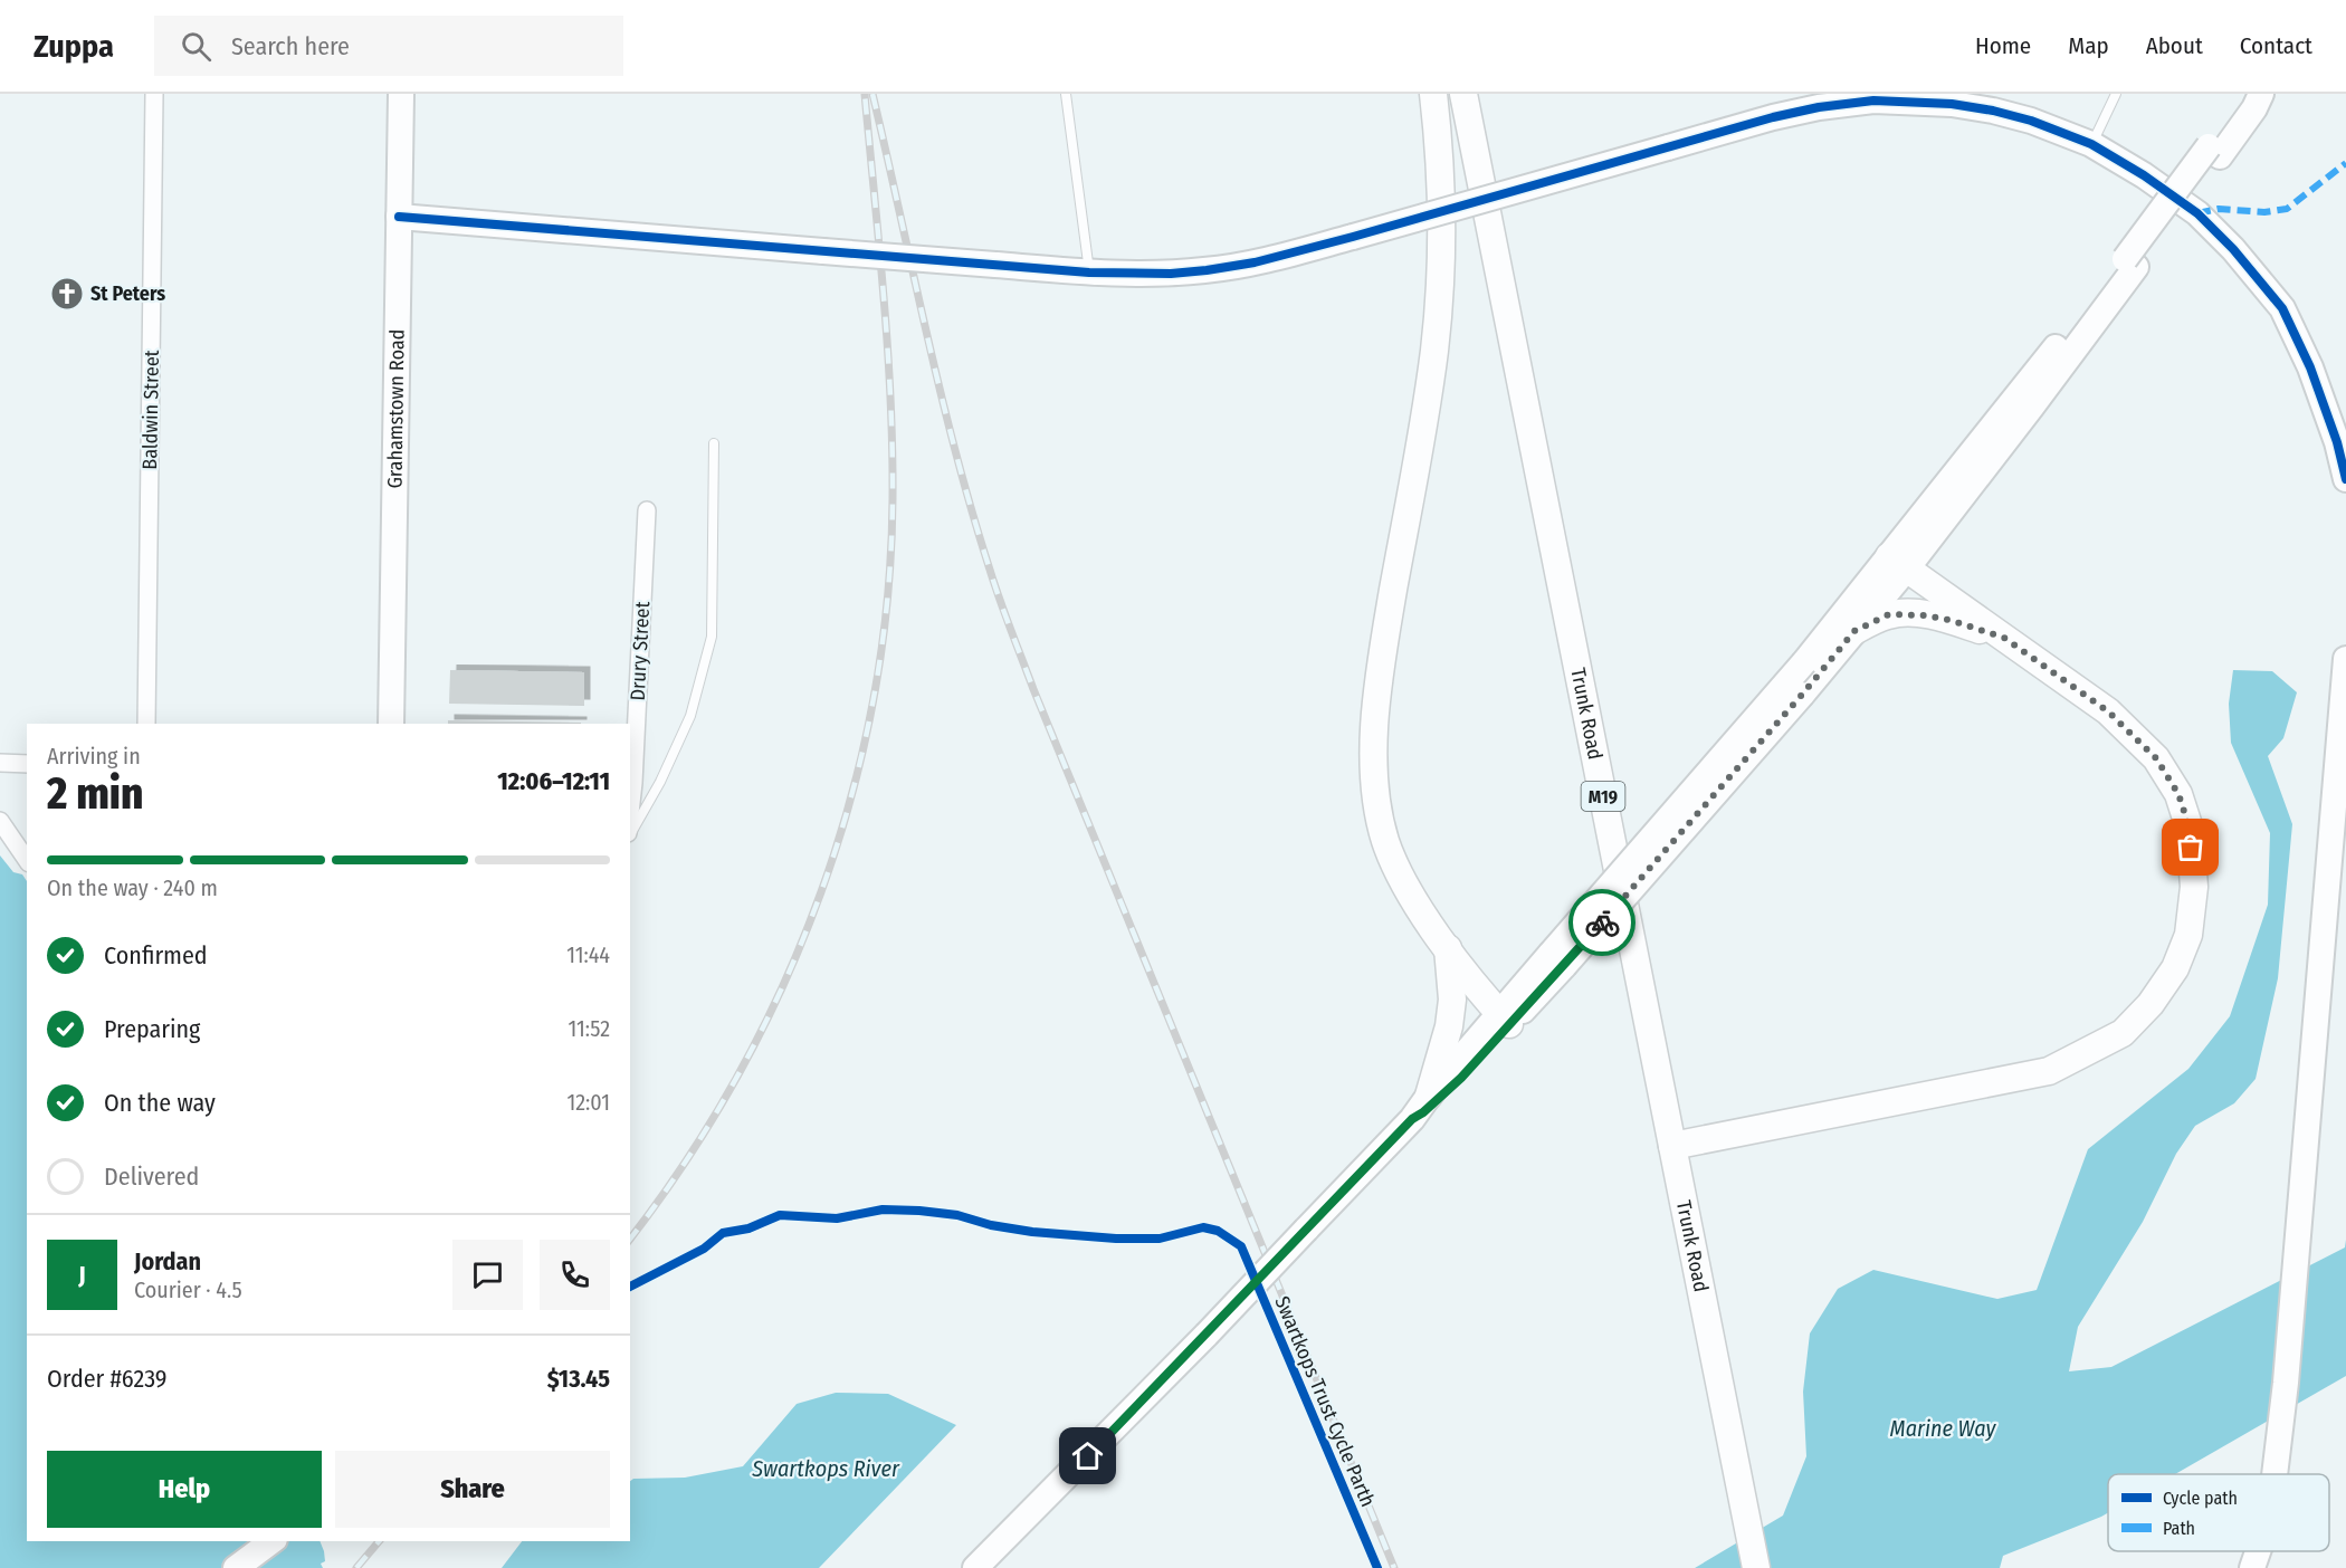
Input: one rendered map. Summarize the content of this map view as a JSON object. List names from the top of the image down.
{
  "streets": {
    "main road": ["Grahamstown Road", "Trunk Road", "M19"],
    "street": ["Baldwin Street", "Drury Street"],
    "cycle path": ["Swartkops Trust Cycle Parth"]
  },
  "water": ["Marine Way", "Swartkops River"],
  "places": {
    "church": ["St Peters"]
  },
  "legend": ["Cycle path", "Path"],
  "page": {
    "header": "Zuppa",
    "search": "Search here",
    "nav": [
      "Home",
      "Map",
      "About",
      "Contact"
    ],
    "heading": ["2 min", "Arriving in", "12:06–12:11"],
    "panel": [
      "Jordan",
      "Courier · 4.5",
      "Order #6239",
      "$13.45"
    ],
    "bar": "On the way · 240 m",
    "list": [
      ["Confirmed", "11:44"],
      ["Preparing", "11:52"],
      ["On the way", "12:01"],
      "Delivered"
    ],
    "round": "J",
    "buttons": ["Help", "Share"]
  }
}
